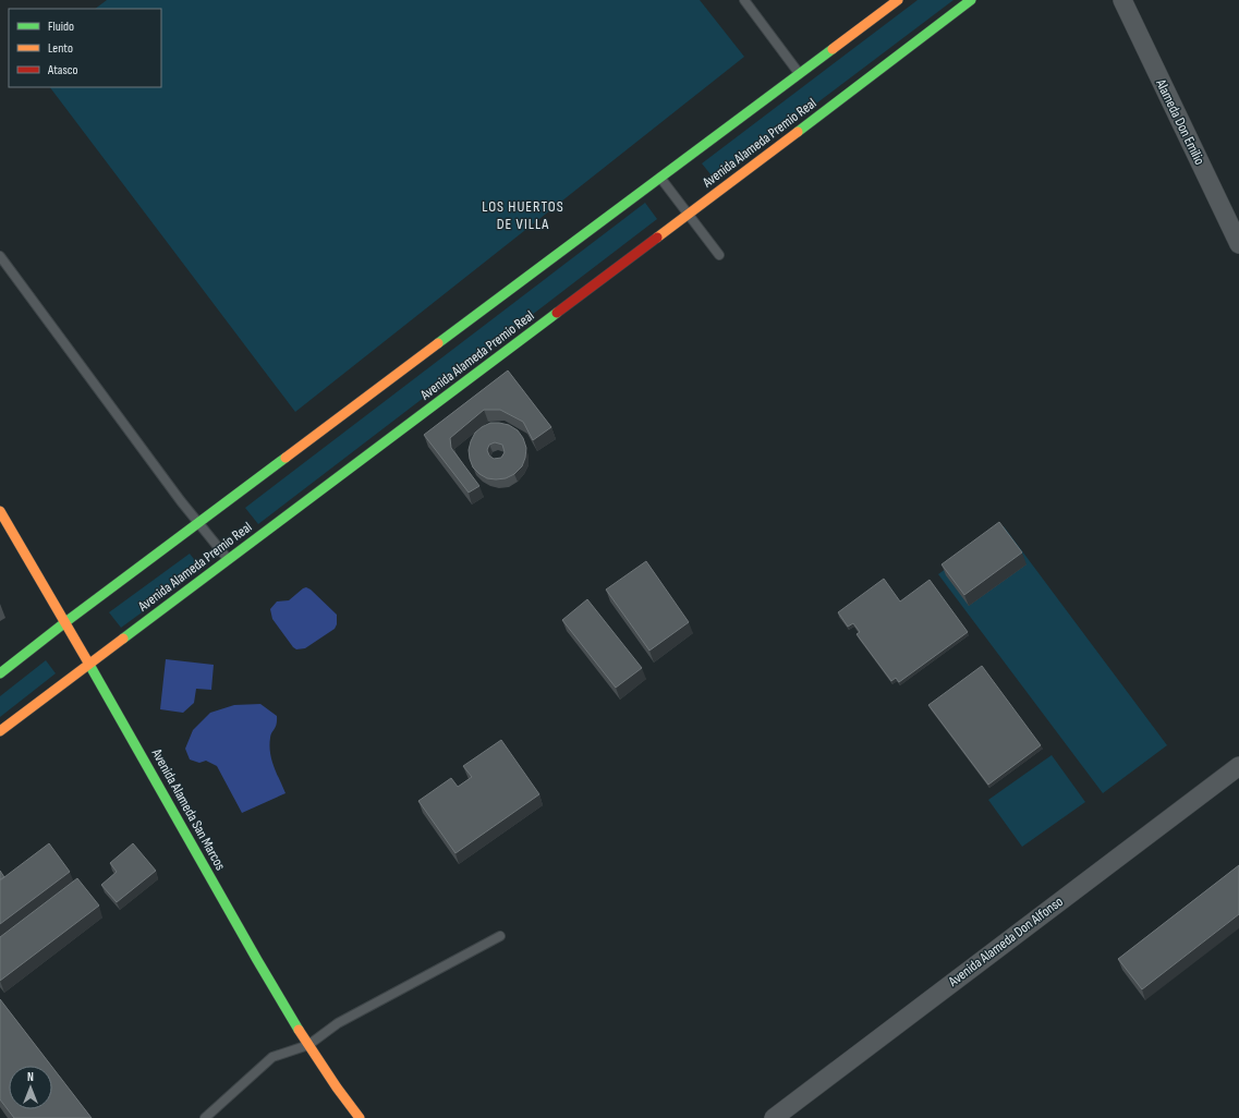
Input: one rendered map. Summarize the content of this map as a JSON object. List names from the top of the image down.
{
  "streets": {
    "street": [
      "Alameda Don Emilio",
      "Avenida Alameda Premio Real",
      "Avenida Alameda San Marcos",
      "Avenida Alameda Don Alfonso"
    ]
  },
  "crossings": [
    ["Avenida Alameda Premio Real", "Avenida Alameda San Marcos"]
  ],
  "districts": ["LOS HUERTOS DE VILLA"],
  "legend": ["Fluido", "Lento", "Atasco"],
  "north": "top"
}
